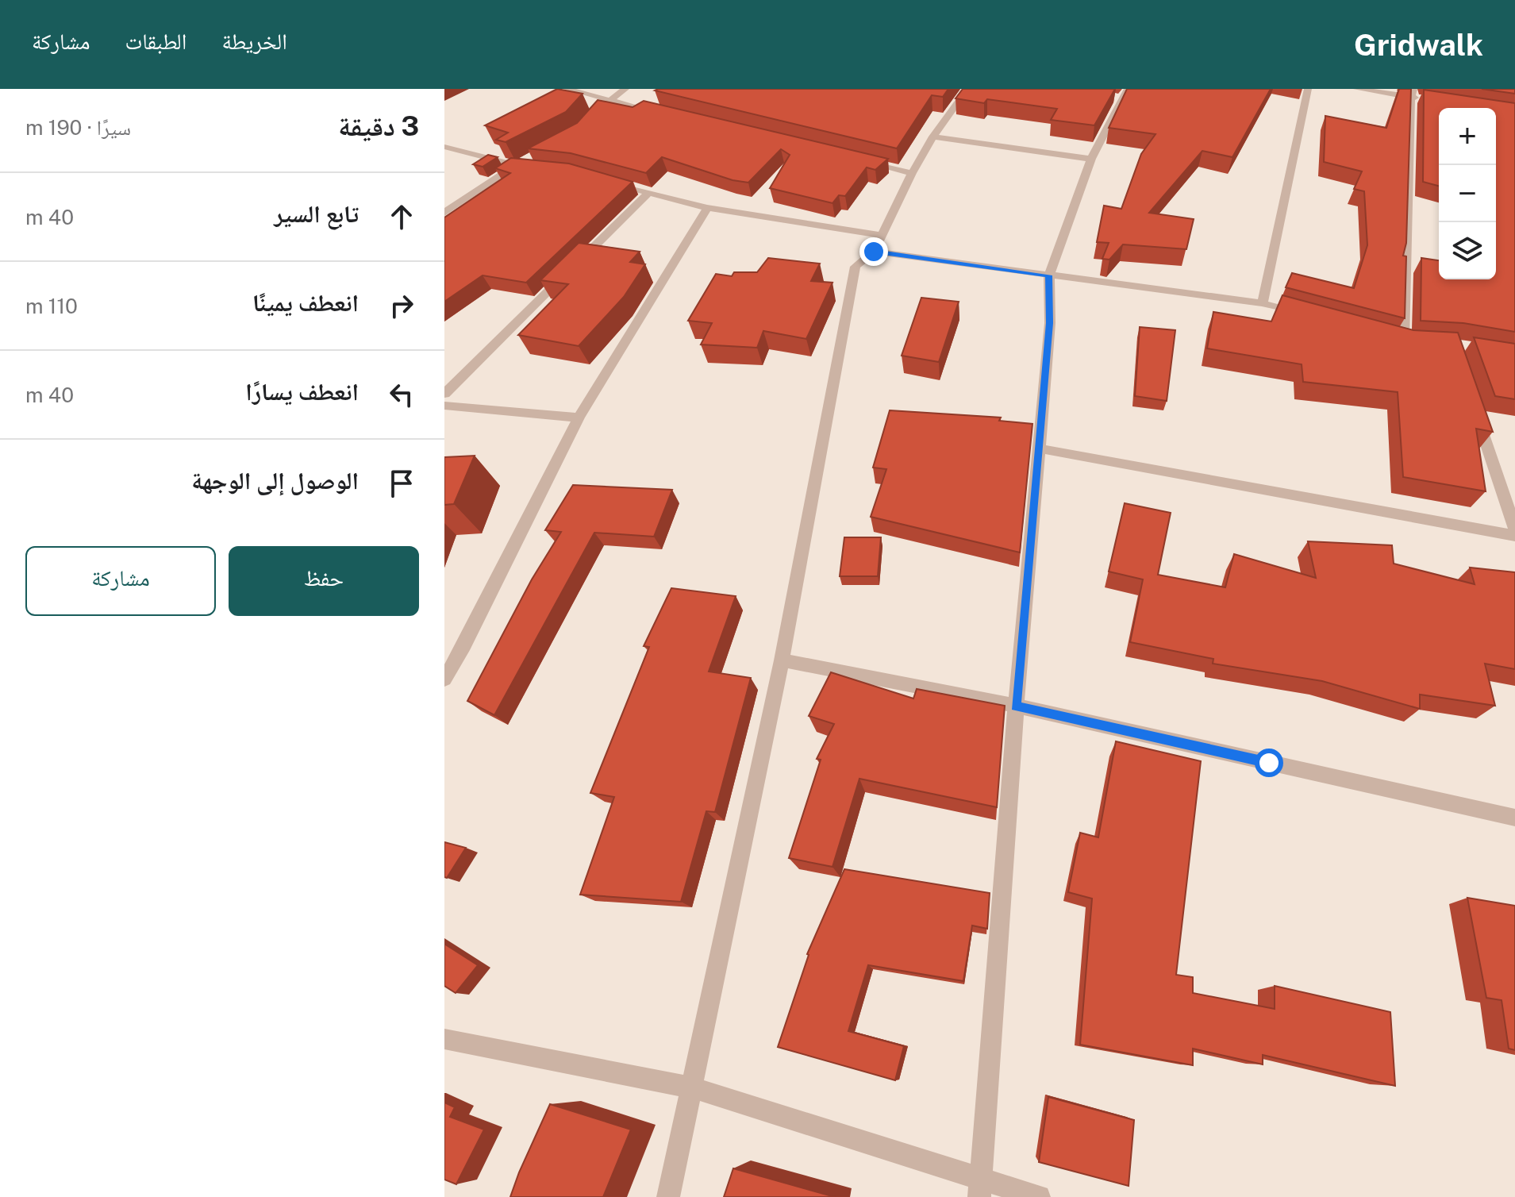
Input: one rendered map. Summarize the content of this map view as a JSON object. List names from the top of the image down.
{
  "page": {
    "header": "Gridwalk",
    "nav": ["الخريطة", "الطبقات", "مشاركة"],
    "heading": ["3 دقيقة", "سيرًا · 190 m"],
    "map_buttons": ["+", "−"],
    "list": [
      ["تابع السير", "40 m"],
      ["انعطف يمينًا", "110 m"],
      ["انعطف يسارًا", "40 m"],
      "الوصول إلى الوجهة"
    ],
    "buttons": ["حفظ", "مشاركة"]
  }
}
